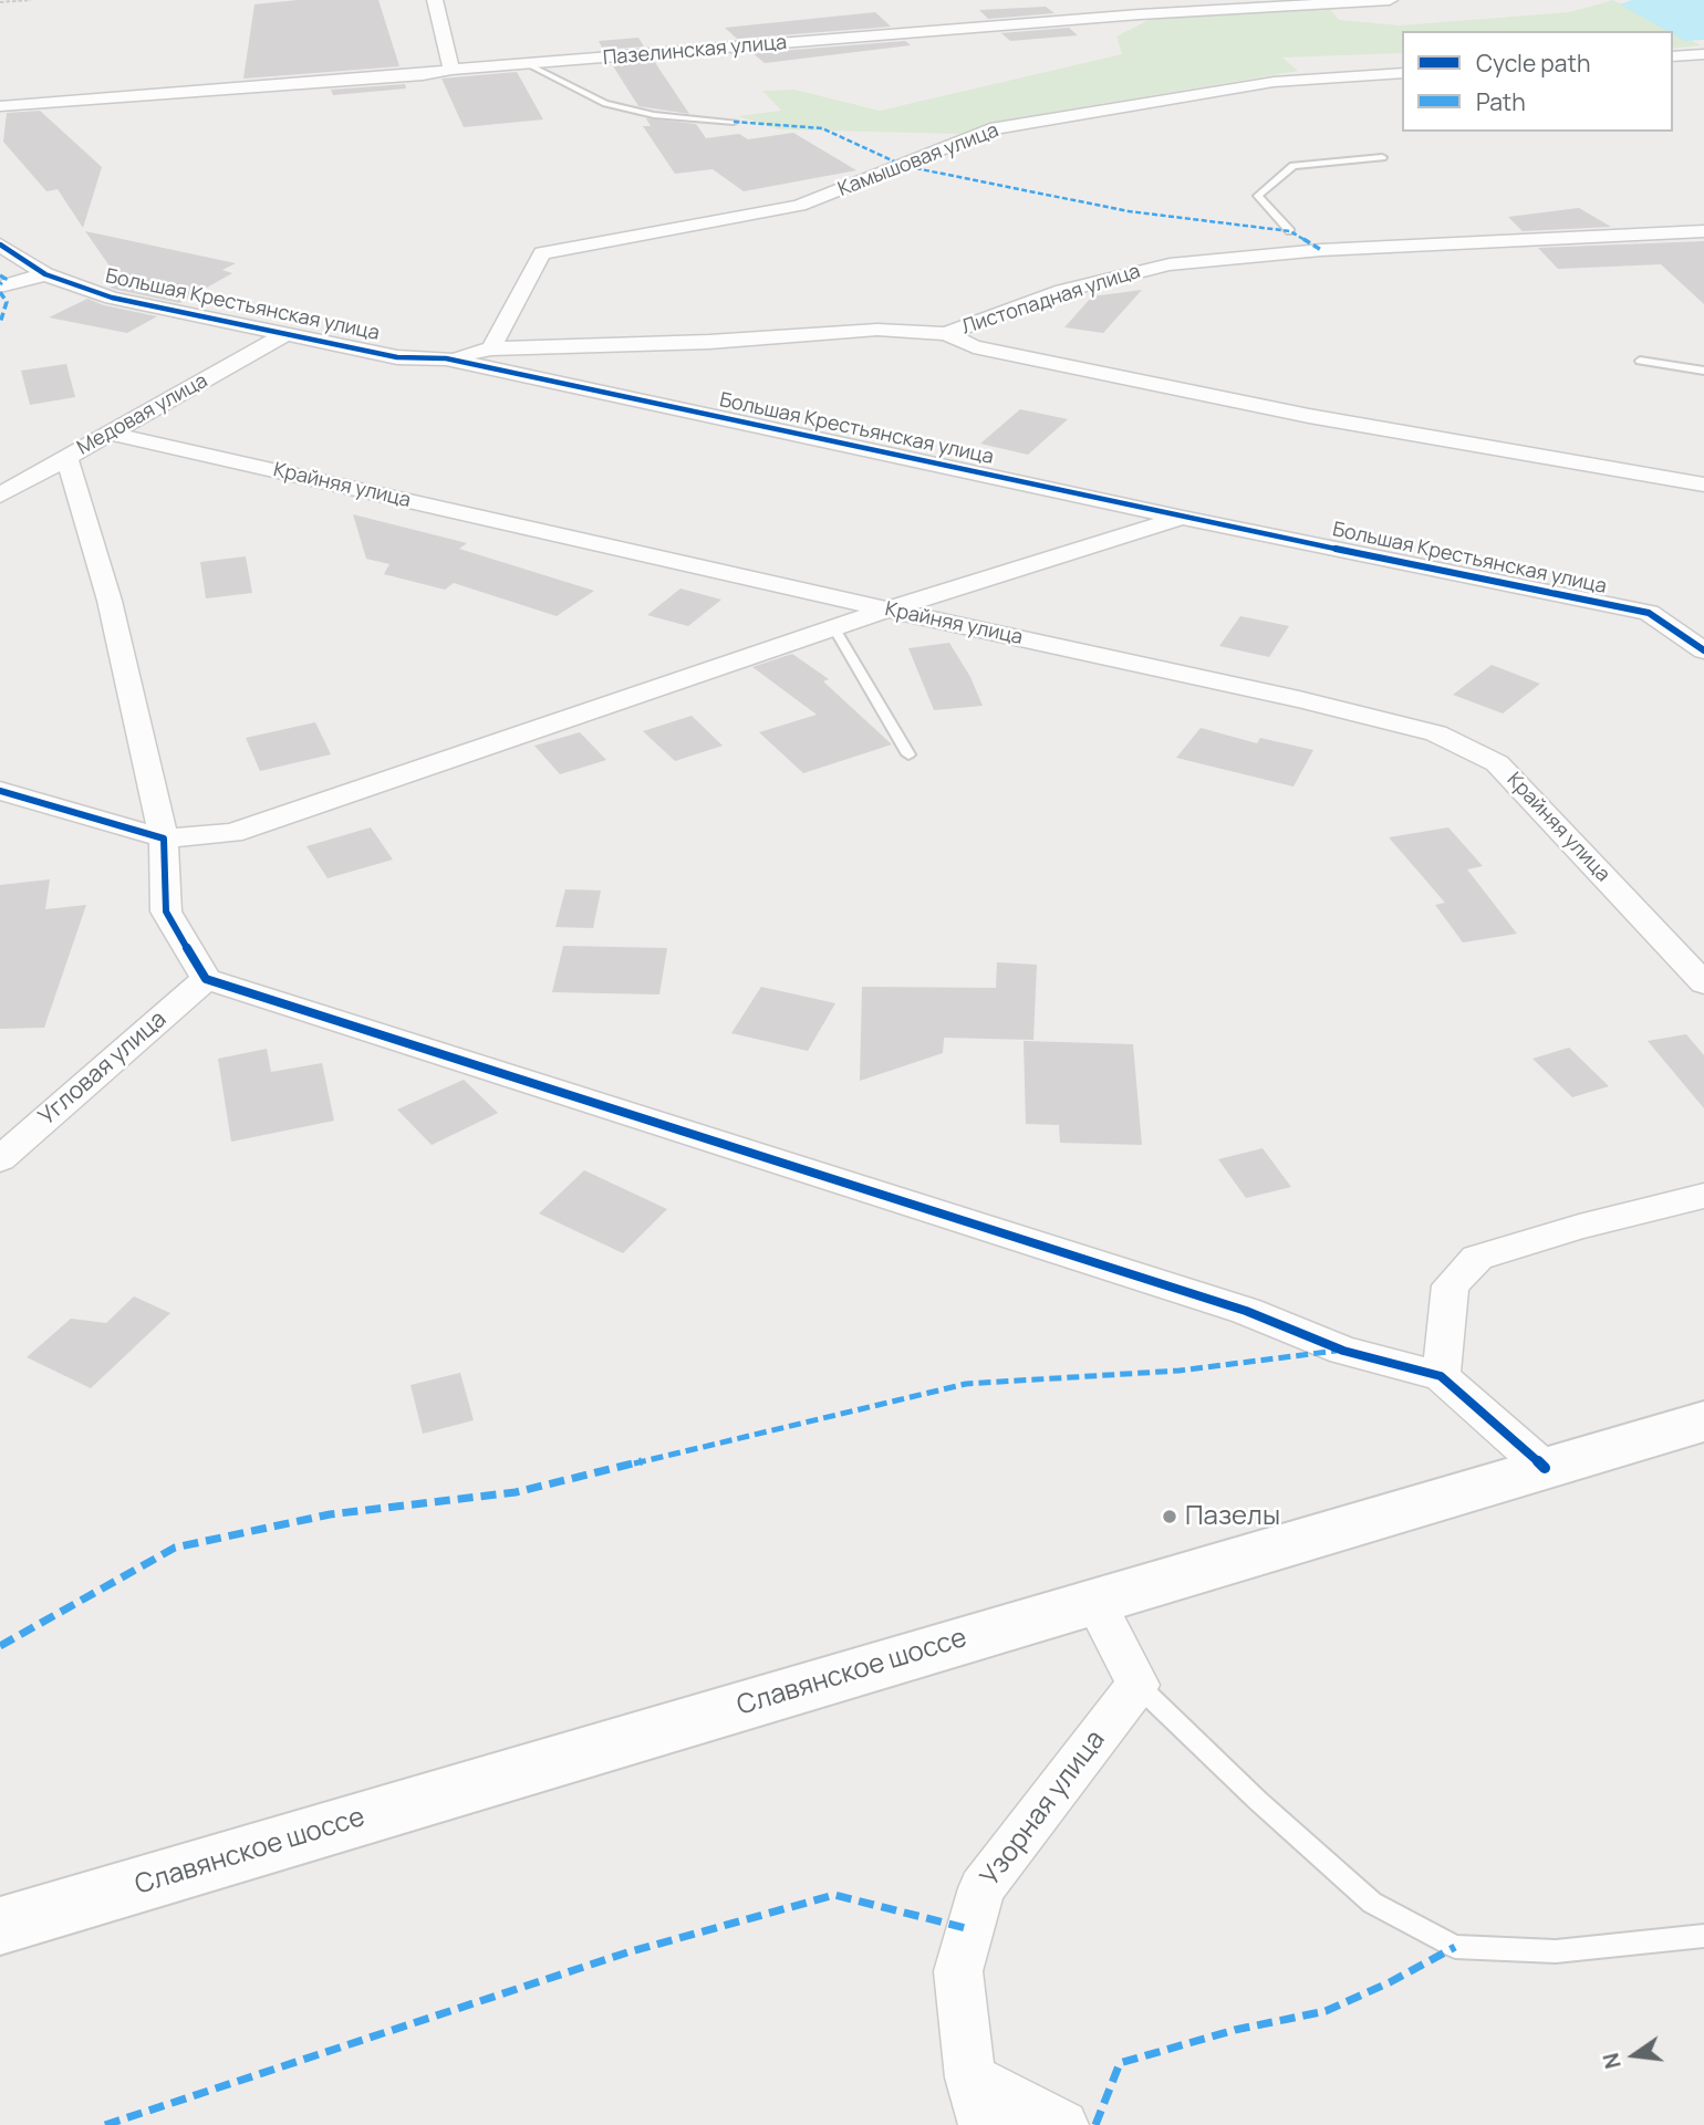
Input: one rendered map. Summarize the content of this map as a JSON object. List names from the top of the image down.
{
  "streets": {
    "main road": ["Славянское шоссе"],
    "street": [
      "Пазелинская улица",
      "Камышовая улица",
      "Листопадная улица",
      "Большая Крестьянская улица",
      "Медовая улица",
      "Крайняя улица",
      "Угловая улица",
      "Узорная улица"
    ]
  },
  "crossings": [
    ["Камышовая улица", "Листопадная улица"],
    ["Листопадная улица", "Большая Крестьянская улица"],
    ["Большая Крестьянская улица", "Медовая улица"],
    ["Медовая улица", "Крайняя улица"]
  ],
  "places": ["Пазелы"],
  "legend": ["Cycle path", "Path"],
  "north": "left"
}
